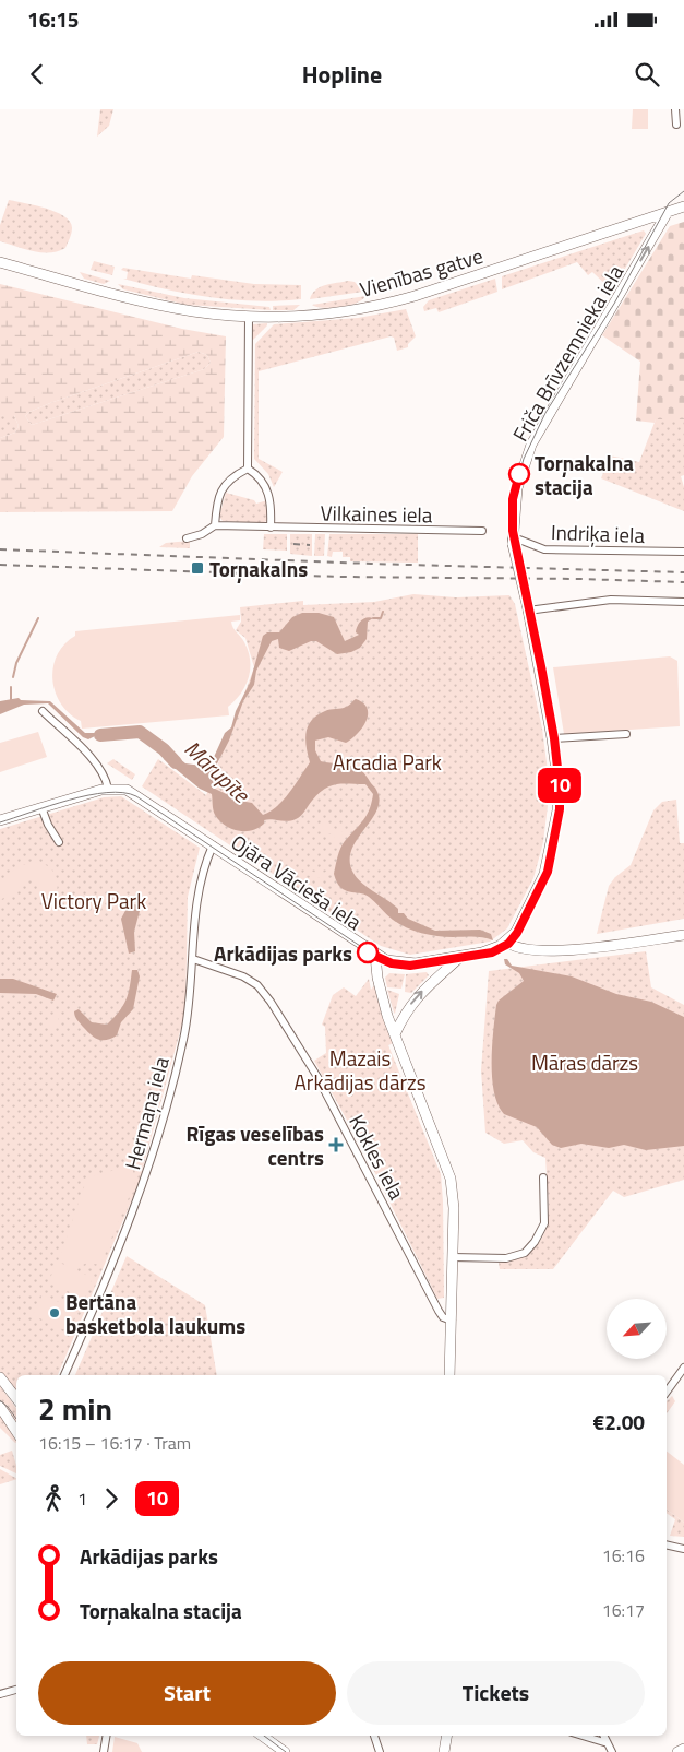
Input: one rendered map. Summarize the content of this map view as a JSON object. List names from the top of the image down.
{
  "streets": {
    "street": [
      "Vienības gatve",
      "Friča Brīvzemnieka iela",
      "Vilkaines iela",
      "Indriķa iela",
      "Ojāra Vācieša iela",
      "Hermaņa iela",
      "Kokles iela"
    ]
  },
  "crossings": [
    ["Vienības gatve", "Friča Brīvzemnieka iela"],
    ["Friča Brīvzemnieka iela", "Indriķa iela"],
    ["Friča Brīvzemnieka iela", "Ojāra Vācieša iela"],
    ["Ojāra Vācieša iela", "Hermaņa iela"],
    ["Hermaņa iela", "Kokles iela"]
  ],
  "one_way": ["Friča Brīvzemnieka iela"],
  "water": ["Mārupīte"],
  "parks": [
    "Arcadia Park",
    "Victory Park",
    "Mazais Arkādijas dārzs",
    "Māras dārzs"
  ],
  "places": {
    "other": ["Torņakalna stacija", "Arkādijas parks", "Bertāna basketbola laukums"],
    "transit": ["Torņakalns"],
    "health": ["Rīgas veselības centrs"]
  },
  "lines": ["tram line 10"],
  "north": "bottom left",
  "page": {
    "status": "16:15",
    "header": "Hopline",
    "on_map": "10",
    "heading": ["2 min", "16:15 – 16:17 · Tram", "€2.00"],
    "legs": ["1", "10"],
    "list": [
      {
        "name": "Arkādijas parks",
        "value": "16:16"
      },
      {
        "name": "Torņakalna stacija",
        "value": "16:17"
      }
    ],
    "buttons": ["Start", "Tickets"]
  }
}
